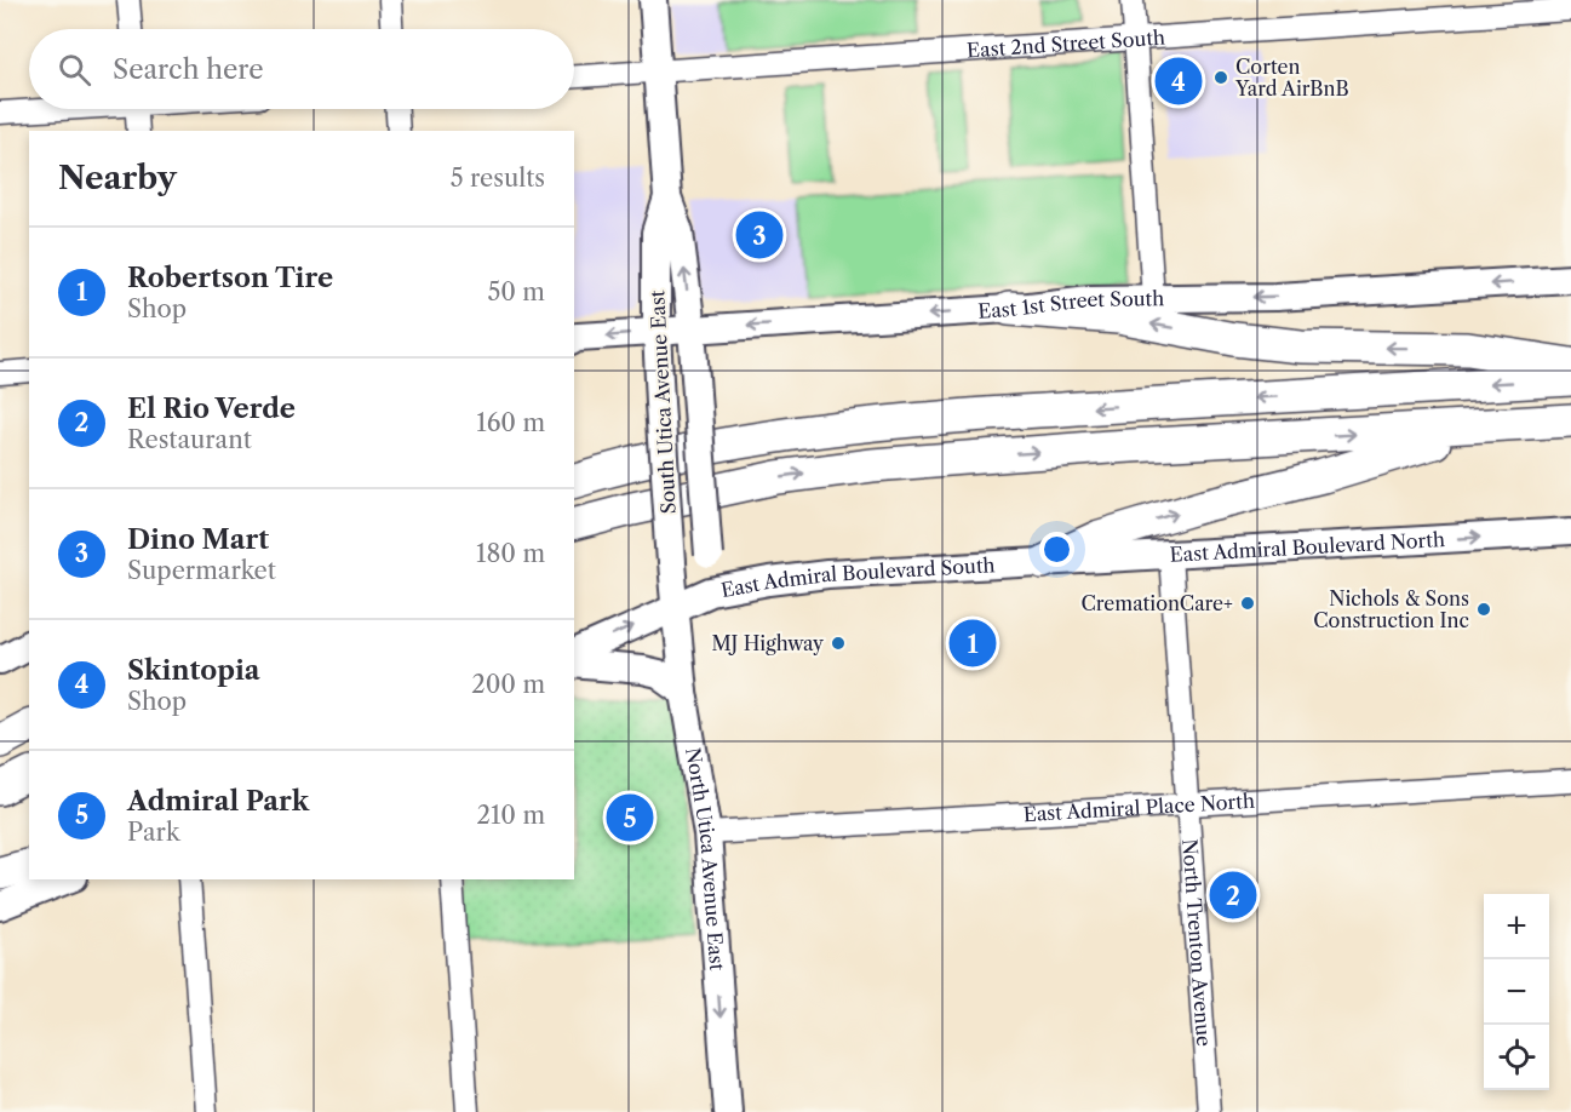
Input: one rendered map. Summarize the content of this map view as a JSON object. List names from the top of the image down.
{
  "streets": {
    "main road": [
      "East 1st Street South",
      "South Utica Avenue East",
      "East Admiral Boulevard North",
      "East Admiral Boulevard South",
      "North Utica Avenue East"
    ],
    "street": ["East 2nd Street South", "East Admiral Place North", "North Trenton Avenue"]
  },
  "crossings": [
    ["East 2nd Street South", "South Utica Avenue East"],
    ["East 1st Street South", "South Utica Avenue East"],
    ["South Utica Avenue East", "East Admiral Boulevard South"],
    ["South Utica Avenue East", "North Utica Avenue East"],
    ["East Admiral Boulevard North", "East Admiral Boulevard South"],
    ["East Admiral Boulevard North", "North Trenton Avenue"],
    ["East Admiral Boulevard South", "North Utica Avenue East"],
    ["East Admiral Place North", "North Utica Avenue East"],
    ["East Admiral Place North", "North Trenton Avenue"]
  ],
  "one_way": ["East 1st Street South", "East Admiral Boulevard North", "North Utica Avenue East"],
  "places": [
    "Corten Yard AirBnB",
    "CremationCare+",
    "Nichols & Sons Construction Inc",
    "MJ Highway"
  ],
  "page": {
    "search": "Search here",
    "pins": [
      "4",
      "3",
      "1",
      "5",
      "2"
    ],
    "heading": ["Nearby", "5 results"],
    "list": [
      {
        "mark": "1",
        "name": "Robertson Tire",
        "note": "Shop",
        "value": "50 m"
      },
      {
        "mark": "2",
        "name": "El Rio Verde",
        "note": "Restaurant",
        "value": "160 m"
      },
      {
        "mark": "3",
        "name": "Dino Mart",
        "note": "Supermarket",
        "value": "180 m"
      },
      {
        "mark": "4",
        "name": "Skintopia",
        "note": "Shop",
        "value": "200 m"
      },
      {
        "mark": "5",
        "name": "Admiral Park",
        "note": "Park",
        "value": "210 m"
      }
    ],
    "map_buttons": ["+", "−"]
  }
}
